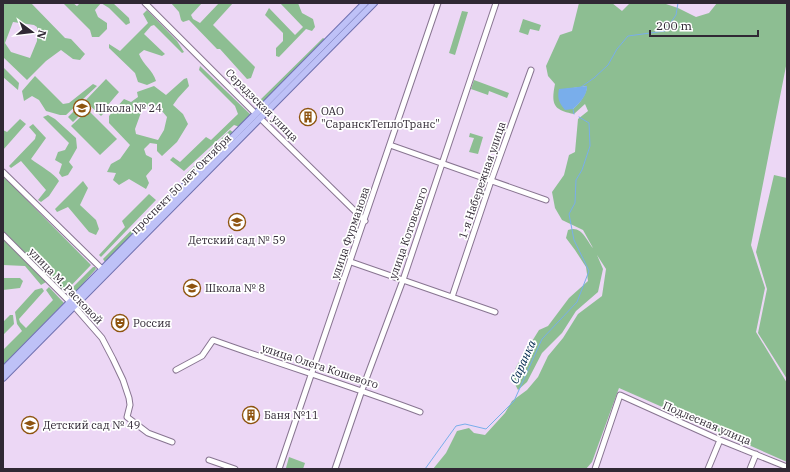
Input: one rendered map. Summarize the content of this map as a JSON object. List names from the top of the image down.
{
  "streets": {
    "main road": ["проспект 50 лет Октября"],
    "street": [
      "Серадзская улица",
      "1-я Набережная улица",
      "улица Фурманова",
      "улица Котовского",
      "улица М. Расковой",
      "улица Олега Кошевого",
      "Подлесная улица"
    ]
  },
  "crossings": [
    ["Серадзская улица", "проспект 50 лет Октября"],
    ["Серадзская улица", "улица Фурманова"],
    ["проспект 50 лет Октября", "улица М. Расковой"],
    ["улица Фурманова", "улица Олега Кошевого"],
    ["улица Котовского", "улица Олега Кошевого"]
  ],
  "water": ["Саранка"],
  "places": {
    "school or university": [
      "Школа № 24",
      "Детский сад № 59",
      "Школа № 8",
      "Детский сад № 49"
    ],
    "building": ["ОАО \"СаранскТеплоТранс\"", "Баня №11"],
    "theatre": ["Россия"]
  },
  "scale_bar": "200 m",
  "north": "right"
}
